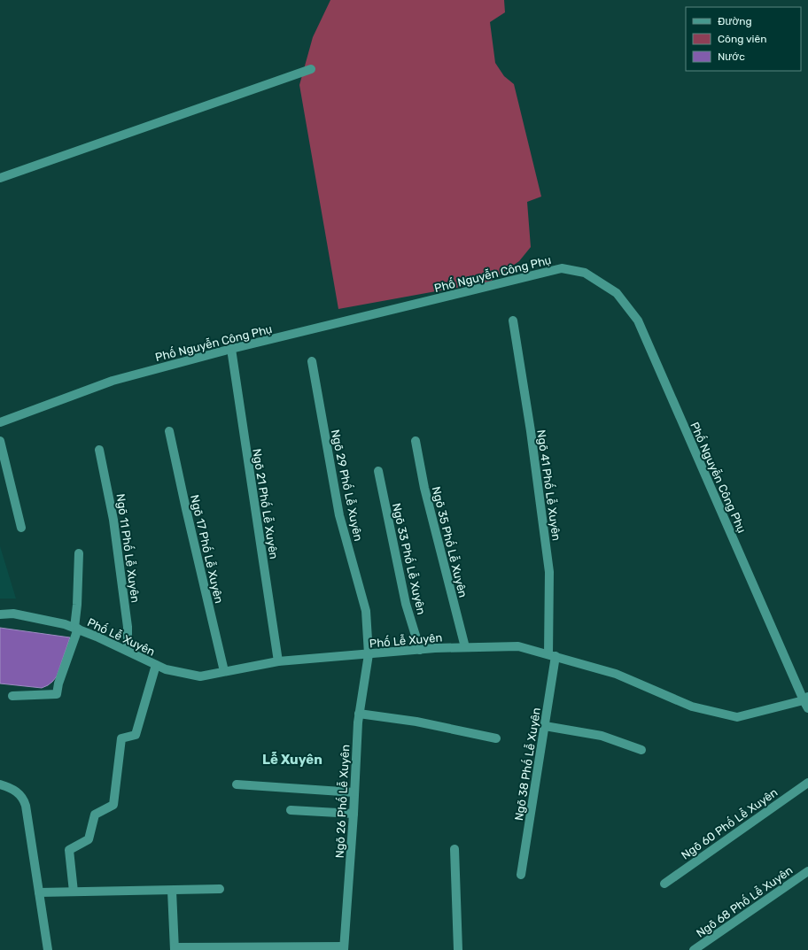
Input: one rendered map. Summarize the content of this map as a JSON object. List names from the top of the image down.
{
  "streets": {
    "street": [
      "Phố Nguyễn Công Phụ",
      "Ngõ 29 Phố Lễ Xuyên",
      "Ngõ 41 Phố Lễ Xuyên",
      "Ngõ 21 Phố Lễ Xuyên",
      "Ngõ 35 Phố Lễ Xuyên",
      "Ngõ 11 Phố Lễ Xuyên",
      "Ngõ 17 Phố Lễ Xuyên",
      "Ngõ 33 Phố Lễ Xuyên",
      "Phố Lễ Xuyên",
      "Ngõ 38 Phố Lễ Xuyên",
      "Ngõ 26 Phố Lễ Xuyên",
      "Ngõ 60 Phố Lễ Xuyên",
      "Ngõ 68 Phố Lễ Xuyên"
    ]
  },
  "crossings": [
    ["Phố Nguyễn Công Phụ", "Ngõ 21 Phố Lễ Xuyên"],
    ["Phố Nguyễn Công Phụ", "Phố Lễ Xuyên"],
    ["Ngõ 29 Phố Lễ Xuyên", "Phố Lễ Xuyên"],
    ["Ngõ 29 Phố Lễ Xuyên", "Ngõ 26 Phố Lễ Xuyên"],
    ["Ngõ 41 Phố Lễ Xuyên", "Phố Lễ Xuyên"],
    ["Ngõ 41 Phố Lễ Xuyên", "Ngõ 38 Phố Lễ Xuyên"],
    ["Ngõ 21 Phố Lễ Xuyên", "Phố Lễ Xuyên"],
    ["Ngõ 35 Phố Lễ Xuyên", "Phố Lễ Xuyên"],
    ["Ngõ 11 Phố Lễ Xuyên", "Phố Lễ Xuyên"],
    ["Ngõ 17 Phố Lễ Xuyên", "Phố Lễ Xuyên"],
    ["Ngõ 33 Phố Lễ Xuyên", "Phố Lễ Xuyên"],
    ["Phố Lễ Xuyên", "Ngõ 38 Phố Lễ Xuyên"],
    ["Phố Lễ Xuyên", "Ngõ 26 Phố Lễ Xuyên"]
  ],
  "districts": ["Lễ Xuyên"],
  "legend": ["Đường", "Công viên", "Nước"]
}
